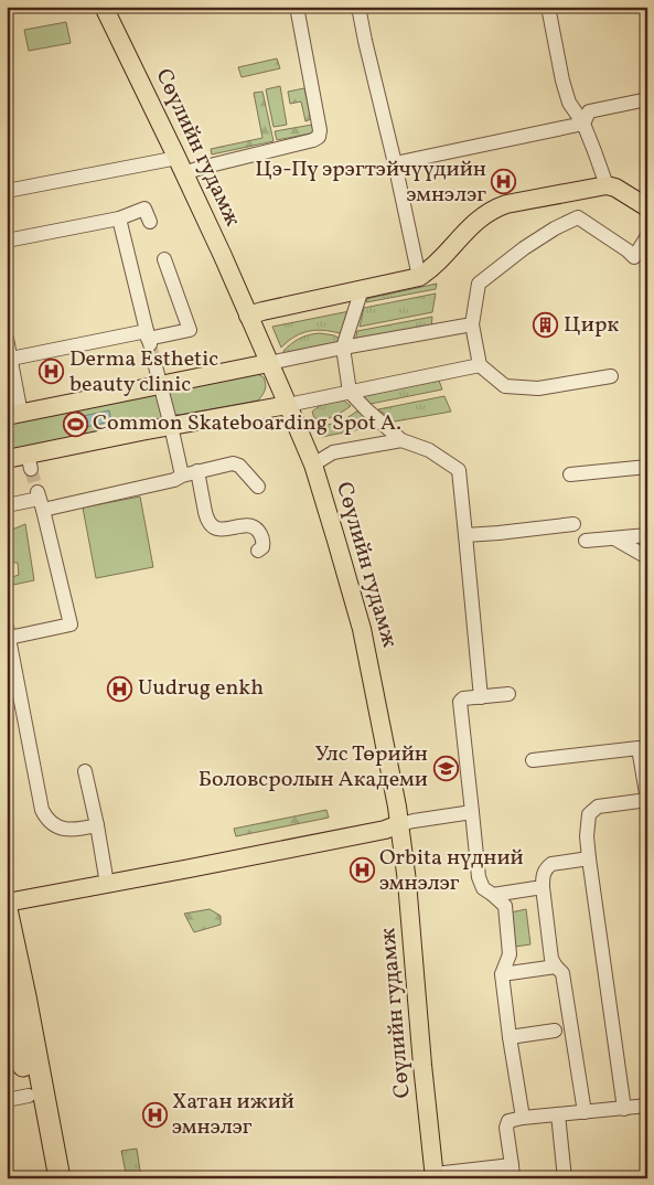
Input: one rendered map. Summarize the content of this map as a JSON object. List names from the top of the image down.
{
  "streets": {
    "main road": ["Сөүлийн гудамж"]
  },
  "places": {
    "hospital": [
      "Цэ-Пү эрэгтэйчүүдийн эмнэлэг",
      "Derma Esthetic beauty clinic",
      "Uudrug enkh",
      "Orbita нүдний эмнэлэг",
      "Хатан ижий эмнэлэг"
    ],
    "building": ["Цирк"],
    "sports": ["Common Skateboarding Spot A."],
    "school or university": ["Улс Төрийн Боловсролын Академи"]
  }
}
